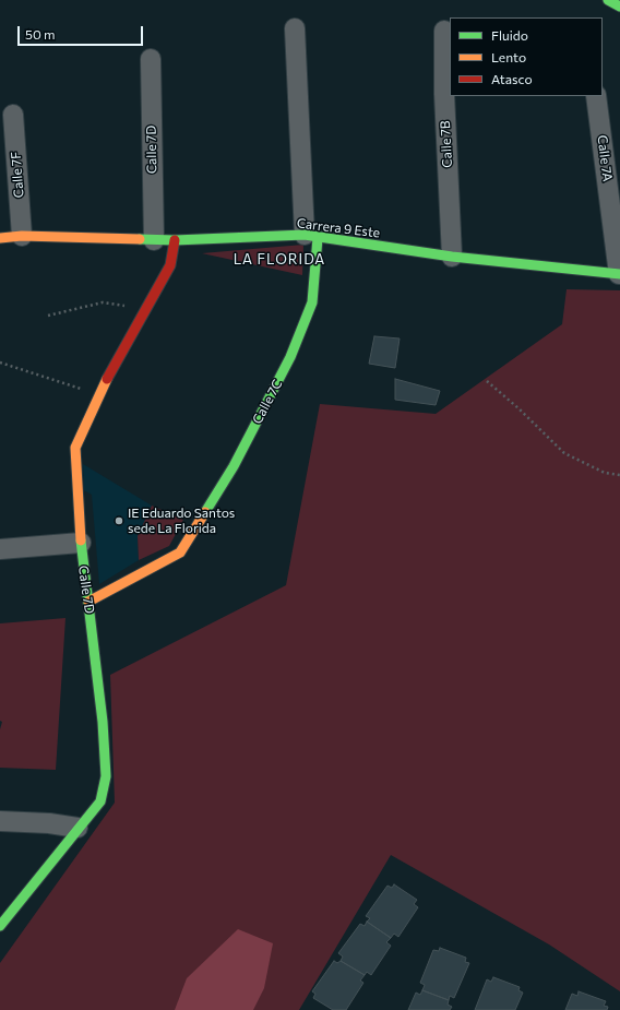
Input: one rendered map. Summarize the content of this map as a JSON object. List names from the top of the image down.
{
  "streets": {
    "street": [
      "Calle 7B",
      "Calle 7D",
      "Calle 7A",
      "Calle 7F",
      "Carrera 9 Este",
      "Calle 7C"
    ]
  },
  "crossings": [
    ["Calle 7B", "Carrera 9 Este"],
    ["Calle 7D", "Carrera 9 Este"],
    ["Calle 7D", "Calle 7C"],
    ["Calle 7A", "Carrera 9 Este"],
    ["Calle 7F", "Carrera 9 Este"],
    ["Carrera 9 Este", "Calle 7C"]
  ],
  "districts": ["LA FLORIDA"],
  "places": ["IE Eduardo Santos sede La Florida"],
  "legend": ["Fluido", "Lento", "Atasco"],
  "scale_bar": "50 m"
}
